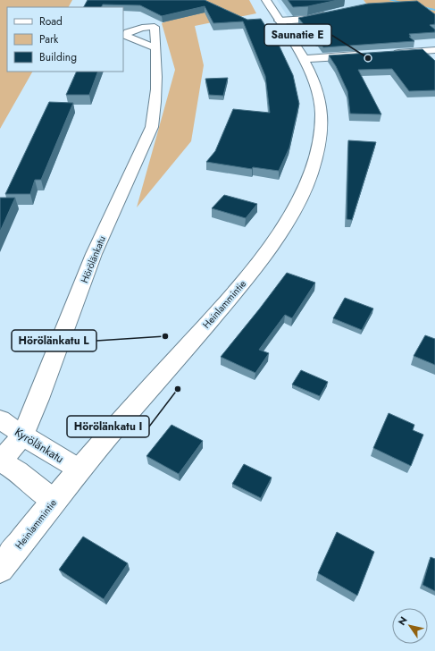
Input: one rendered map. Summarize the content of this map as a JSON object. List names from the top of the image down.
{
  "streets": {
    "street": ["Hörölänkatu", "Heinlammintie", "Kyrölänkatu"]
  },
  "crossings": [
    ["Hörölänkatu", "Kyrölänkatu"],
    ["Heinlammintie", "Kyrölänkatu"]
  ],
  "places": ["Saunatie E", "Hörölänkatu L", "Hörölänkatu I"],
  "legend": ["Road", "Park", "Building"],
  "north": "top left"
}
